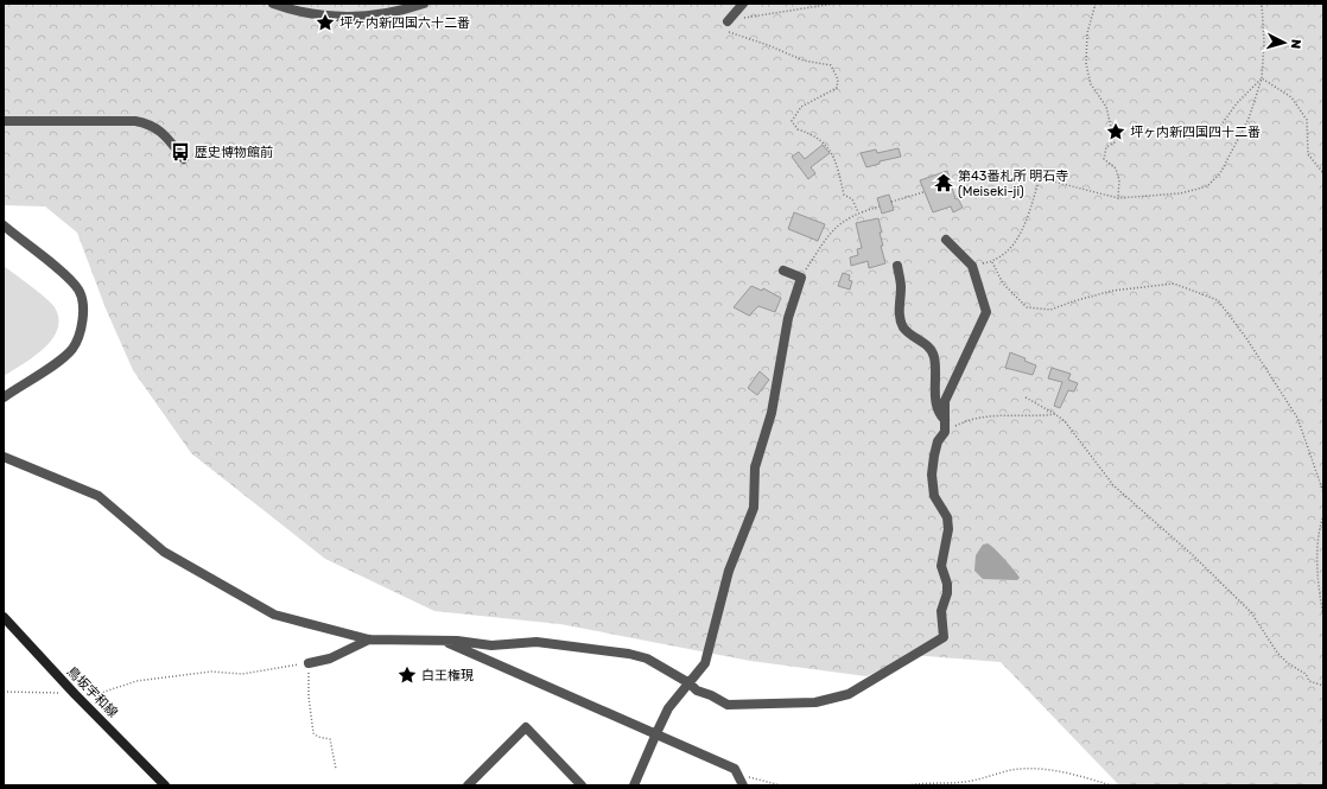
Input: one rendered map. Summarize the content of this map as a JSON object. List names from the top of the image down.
{
  "streets": {
    "main road": ["鳥坂宇和線"]
  },
  "places": {
    "place": ["坪ヶ内新四国六十二番", "坪ヶ内新四国四十二番", "白王権現"],
    "bus stop": ["歴史博物館前"],
    "temple": ["第43番札所 明石寺 (Meiseki-ji)"]
  },
  "north": "right"
}
